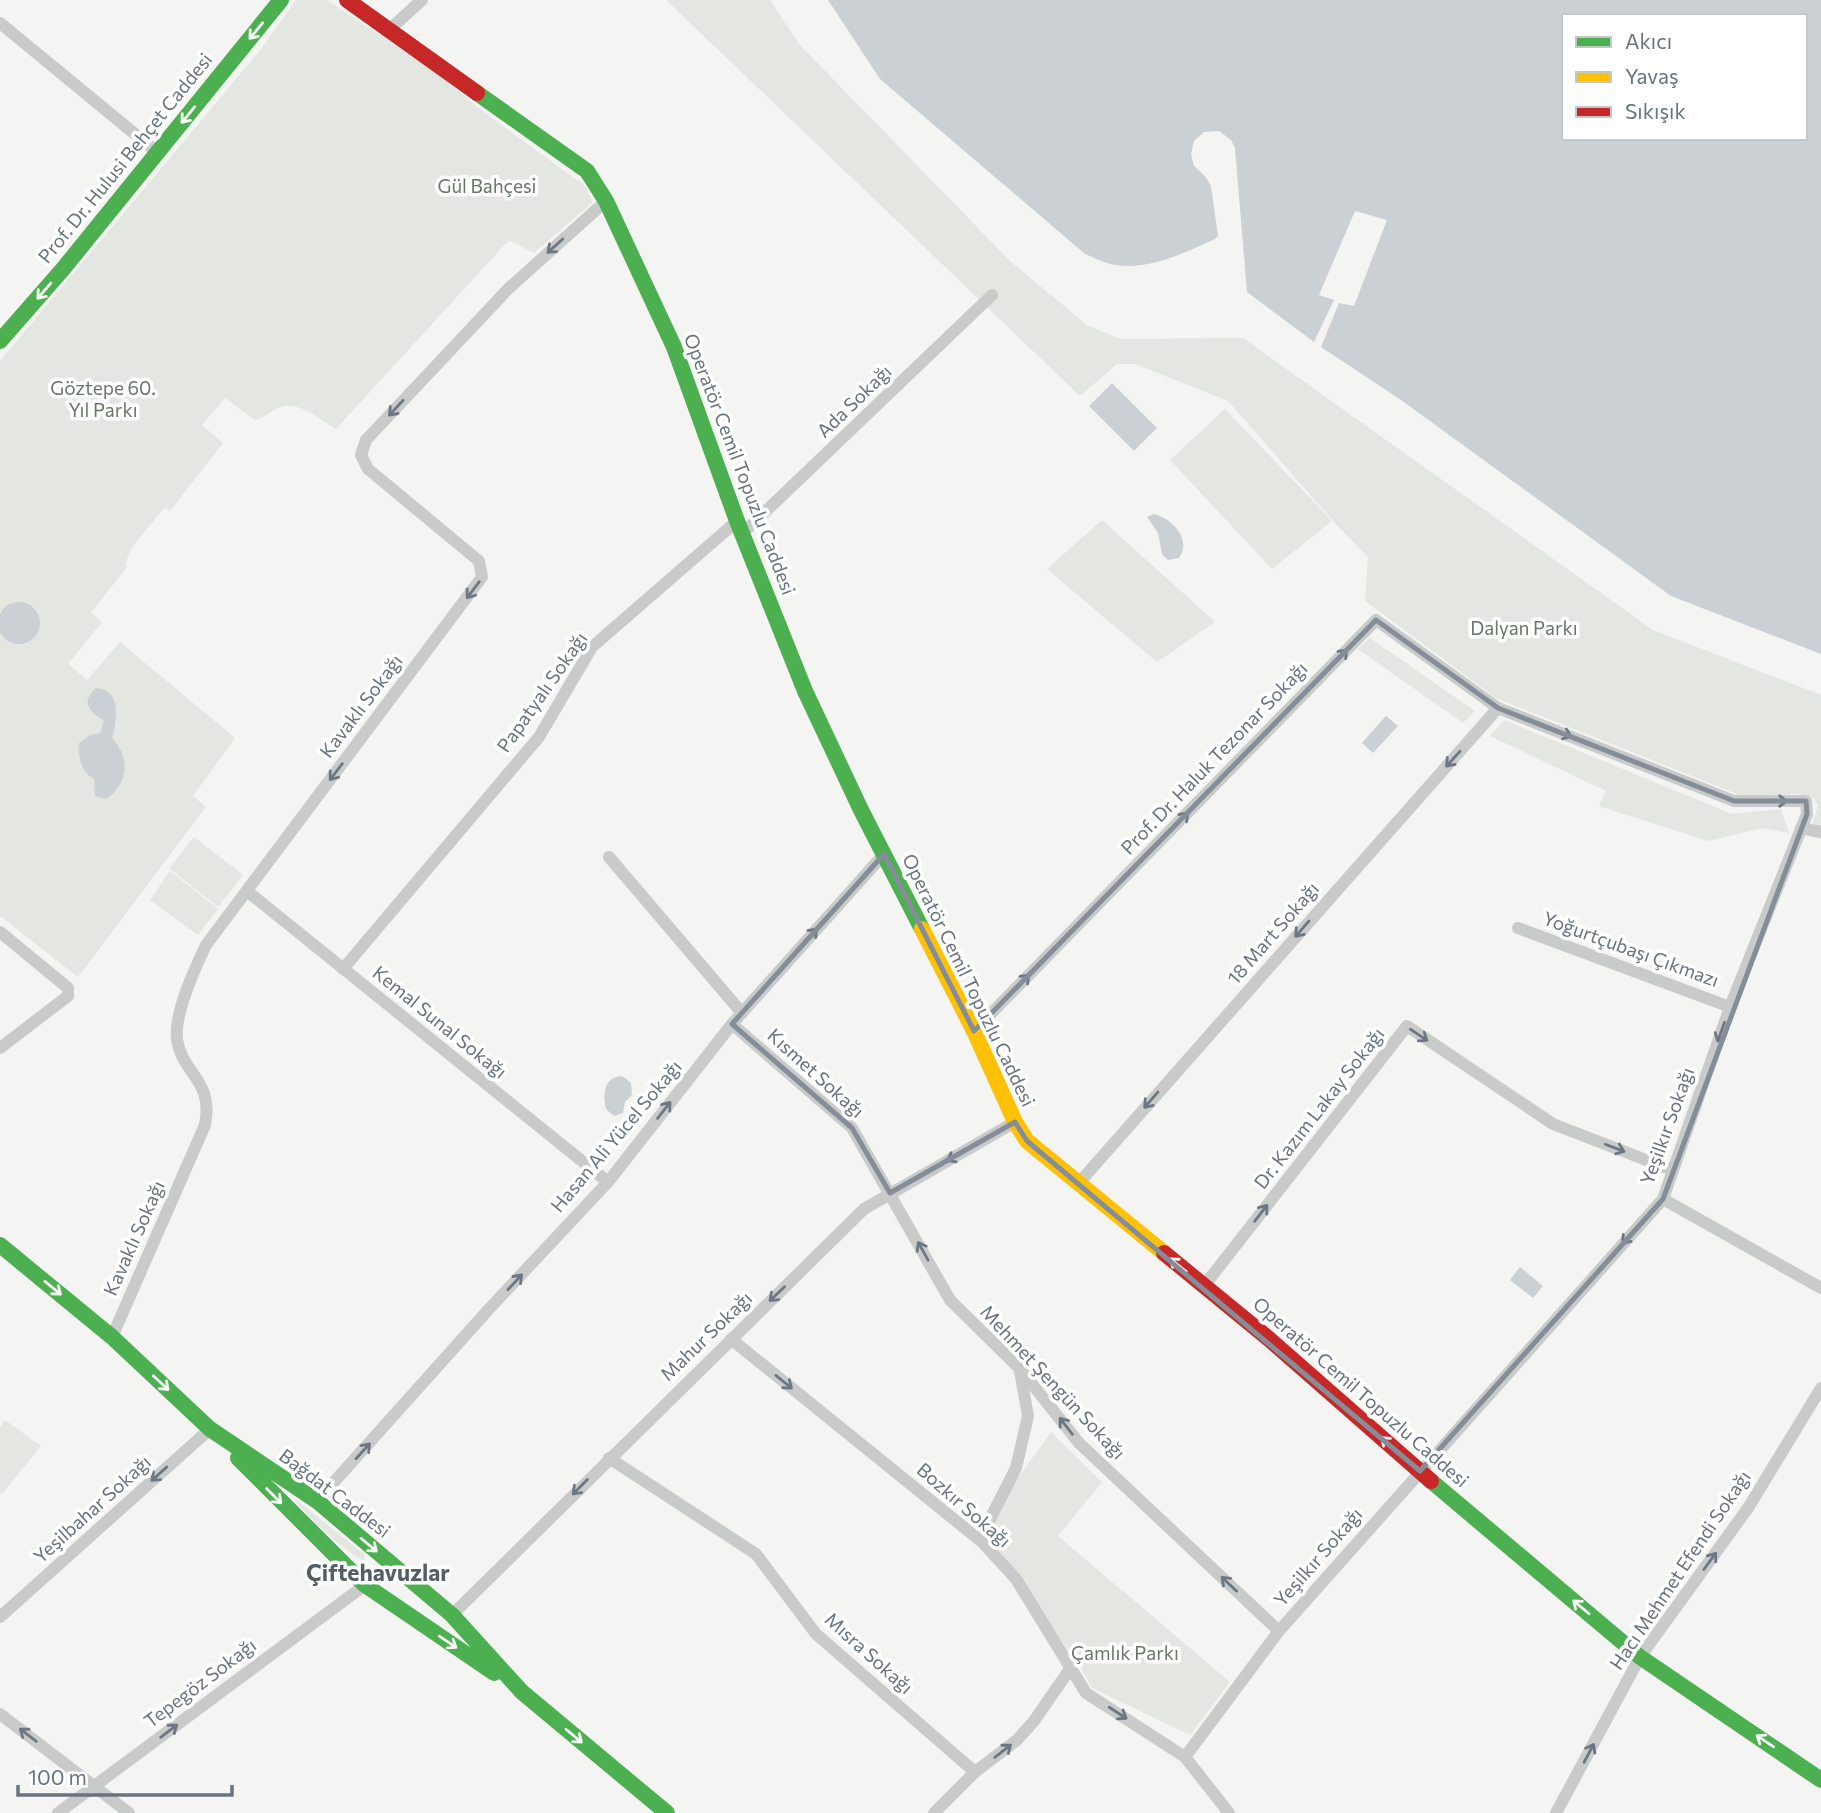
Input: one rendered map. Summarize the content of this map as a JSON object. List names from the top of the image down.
{
  "streets": {
    "main road": ["Prof. Dr. Hulusi Behçet Caddesi", "Operatör Cemil Topuzlu Caddesi", "Bağdat Caddesi"],
    "street": [
      "Ada Sokağı",
      "Papatyalı Sokağı",
      "Kavaklı Sokağı",
      "Prof. Dr. Haluk Tezonar Sokağı",
      "18 Mart Sokağı",
      "Yoğurtçubaşı Çıkmazı",
      "Kemal Sunal Sokağı",
      "Kısmet Sokağı",
      "Dr. Kazım Lakay Sokağı",
      "Yeşilkır Sokağı",
      "Hasan Ali Yücel Sokağı",
      "Mahur Sokağı",
      "Mehmet Şengün Sokağı",
      "Bozkır Sokağı",
      "Yeşilbahar Sokağı",
      "Hacı Mehmet Efendi Sokağı",
      "Mısra Sokağı",
      "Tepegöz Sokağı"
    ]
  },
  "crossings": [
    ["Ada Sokağı", "Operatör Cemil Topuzlu Caddesi"],
    ["Ada Sokağı", "Papatyalı Sokağı"],
    ["Operatör Cemil Topuzlu Caddesi", "Papatyalı Sokağı"],
    ["Operatör Cemil Topuzlu Caddesi", "Kavaklı Sokağı"],
    ["Operatör Cemil Topuzlu Caddesi", "Prof. Dr. Haluk Tezonar Sokağı"],
    ["Operatör Cemil Topuzlu Caddesi", "18 Mart Sokağı"],
    ["Operatör Cemil Topuzlu Caddesi", "Dr. Kazım Lakay Sokağı"],
    ["Operatör Cemil Topuzlu Caddesi", "Yeşilkır Sokağı"],
    ["Operatör Cemil Topuzlu Caddesi", "Hasan Ali Yücel Sokağı"],
    ["Operatör Cemil Topuzlu Caddesi", "Mahur Sokağı"],
    ["Operatör Cemil Topuzlu Caddesi", "Hacı Mehmet Efendi Sokağı"],
    ["Papatyalı Sokağı", "Kemal Sunal Sokağı"],
    ["Kavaklı Sokağı", "Kemal Sunal Sokağı"],
    ["Kavaklı Sokağı", "Bağdat Caddesi"],
    ["Prof. Dr. Haluk Tezonar Sokağı", "18 Mart Sokağı"],
    ["Prof. Dr. Haluk Tezonar Sokağı", "Yeşilkır Sokağı"],
    ["18 Mart Sokağı", "Yeşilkır Sokağı"],
    ["Yoğurtçubaşı Çıkmazı", "Yeşilkır Sokağı"],
    ["Kemal Sunal Sokağı", "Hasan Ali Yücel Sokağı"],
    ["Kısmet Sokağı", "Hasan Ali Yücel Sokağı"],
    ["Kısmet Sokağı", "Mahur Sokağı"],
    ["Kısmet Sokağı", "Mehmet Şengün Sokağı"],
    ["Dr. Kazım Lakay Sokağı", "Yeşilkır Sokağı"],
    ["Yeşilkır Sokağı", "Mehmet Şengün Sokağı"],
    ["Yeşilkır Sokağı", "Bozkır Sokağı"],
    ["Hasan Ali Yücel Sokağı", "Bağdat Caddesi"],
    ["Mahur Sokağı", "Mehmet Şengün Sokağı"],
    ["Mahur Sokağı", "Bağdat Caddesi"],
    ["Mahur Sokağı", "Bozkır Sokağı"],
    ["Mahur Sokağı", "Mısra Sokağı"],
    ["Bağdat Caddesi", "Yeşilbahar Sokağı"]
  ],
  "one_way": [
    "Prof. Dr. Hulusi Behçet Caddesi",
    "Operatör Cemil Topuzlu Caddesi",
    "Kavaklı Sokağı",
    "Prof. Dr. Haluk Tezonar Sokağı",
    "18 Mart Sokağı",
    "Hasan Ali Yücel Sokağı",
    "Mahur Sokağı",
    "Mehmet Şengün Sokağı",
    "Bağdat Caddesi",
    "Bozkır Sokağı",
    "Yeşilbahar Sokağı",
    "Hacı Mehmet Efendi Sokağı",
    "Tepegöz Sokağı"
  ],
  "districts": ["Çiftehavuzlar"],
  "parks": [
    "Gül Bahçesi",
    "Göztepe 60. Yıl Parkı",
    "Dalyan Parkı",
    "Çamlık Parkı"
  ],
  "legend": ["Akıcı", "Yavaş", "Sıkışık"],
  "scale_bar": "100 m"
}
